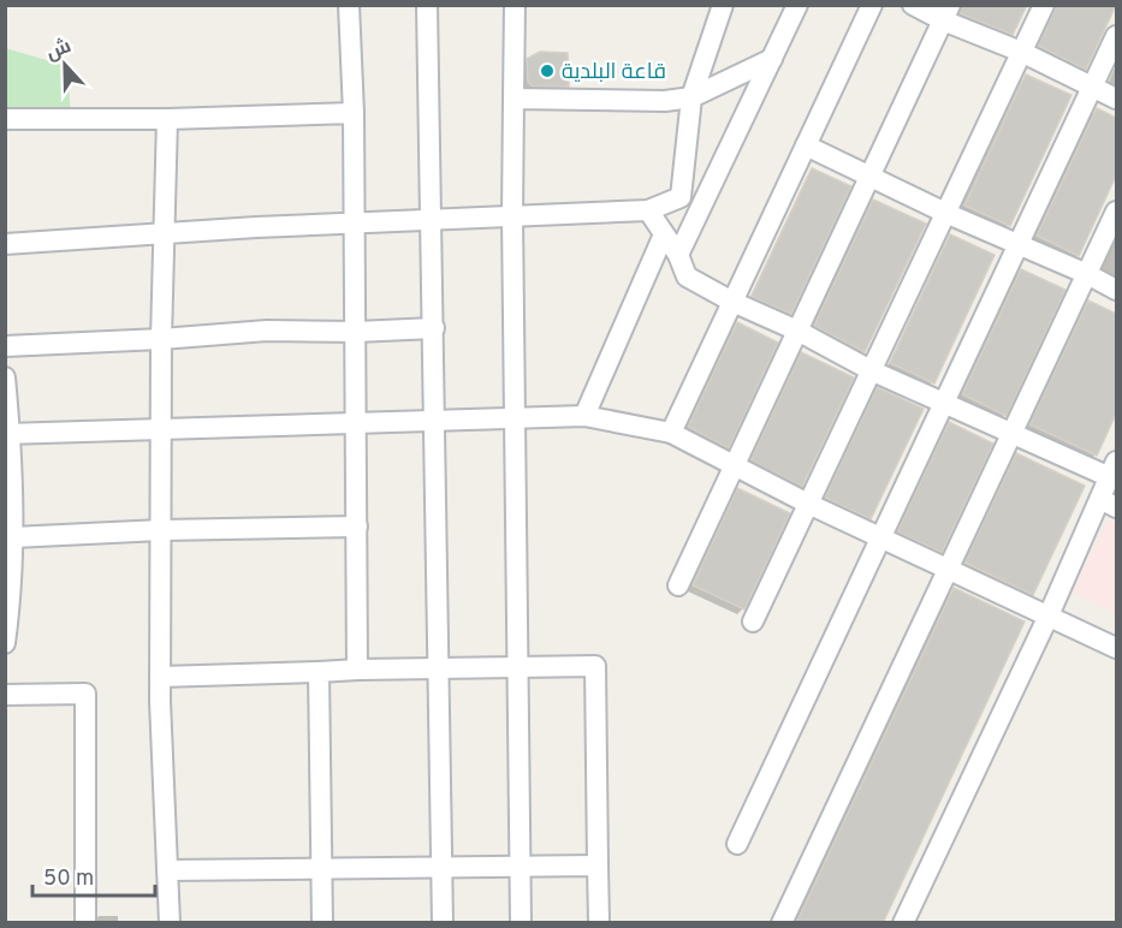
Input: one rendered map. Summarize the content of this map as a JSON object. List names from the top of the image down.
{
  "places": ["قاعة البلدية"],
  "scale_bar": "50 m",
  "north": "top"
}
